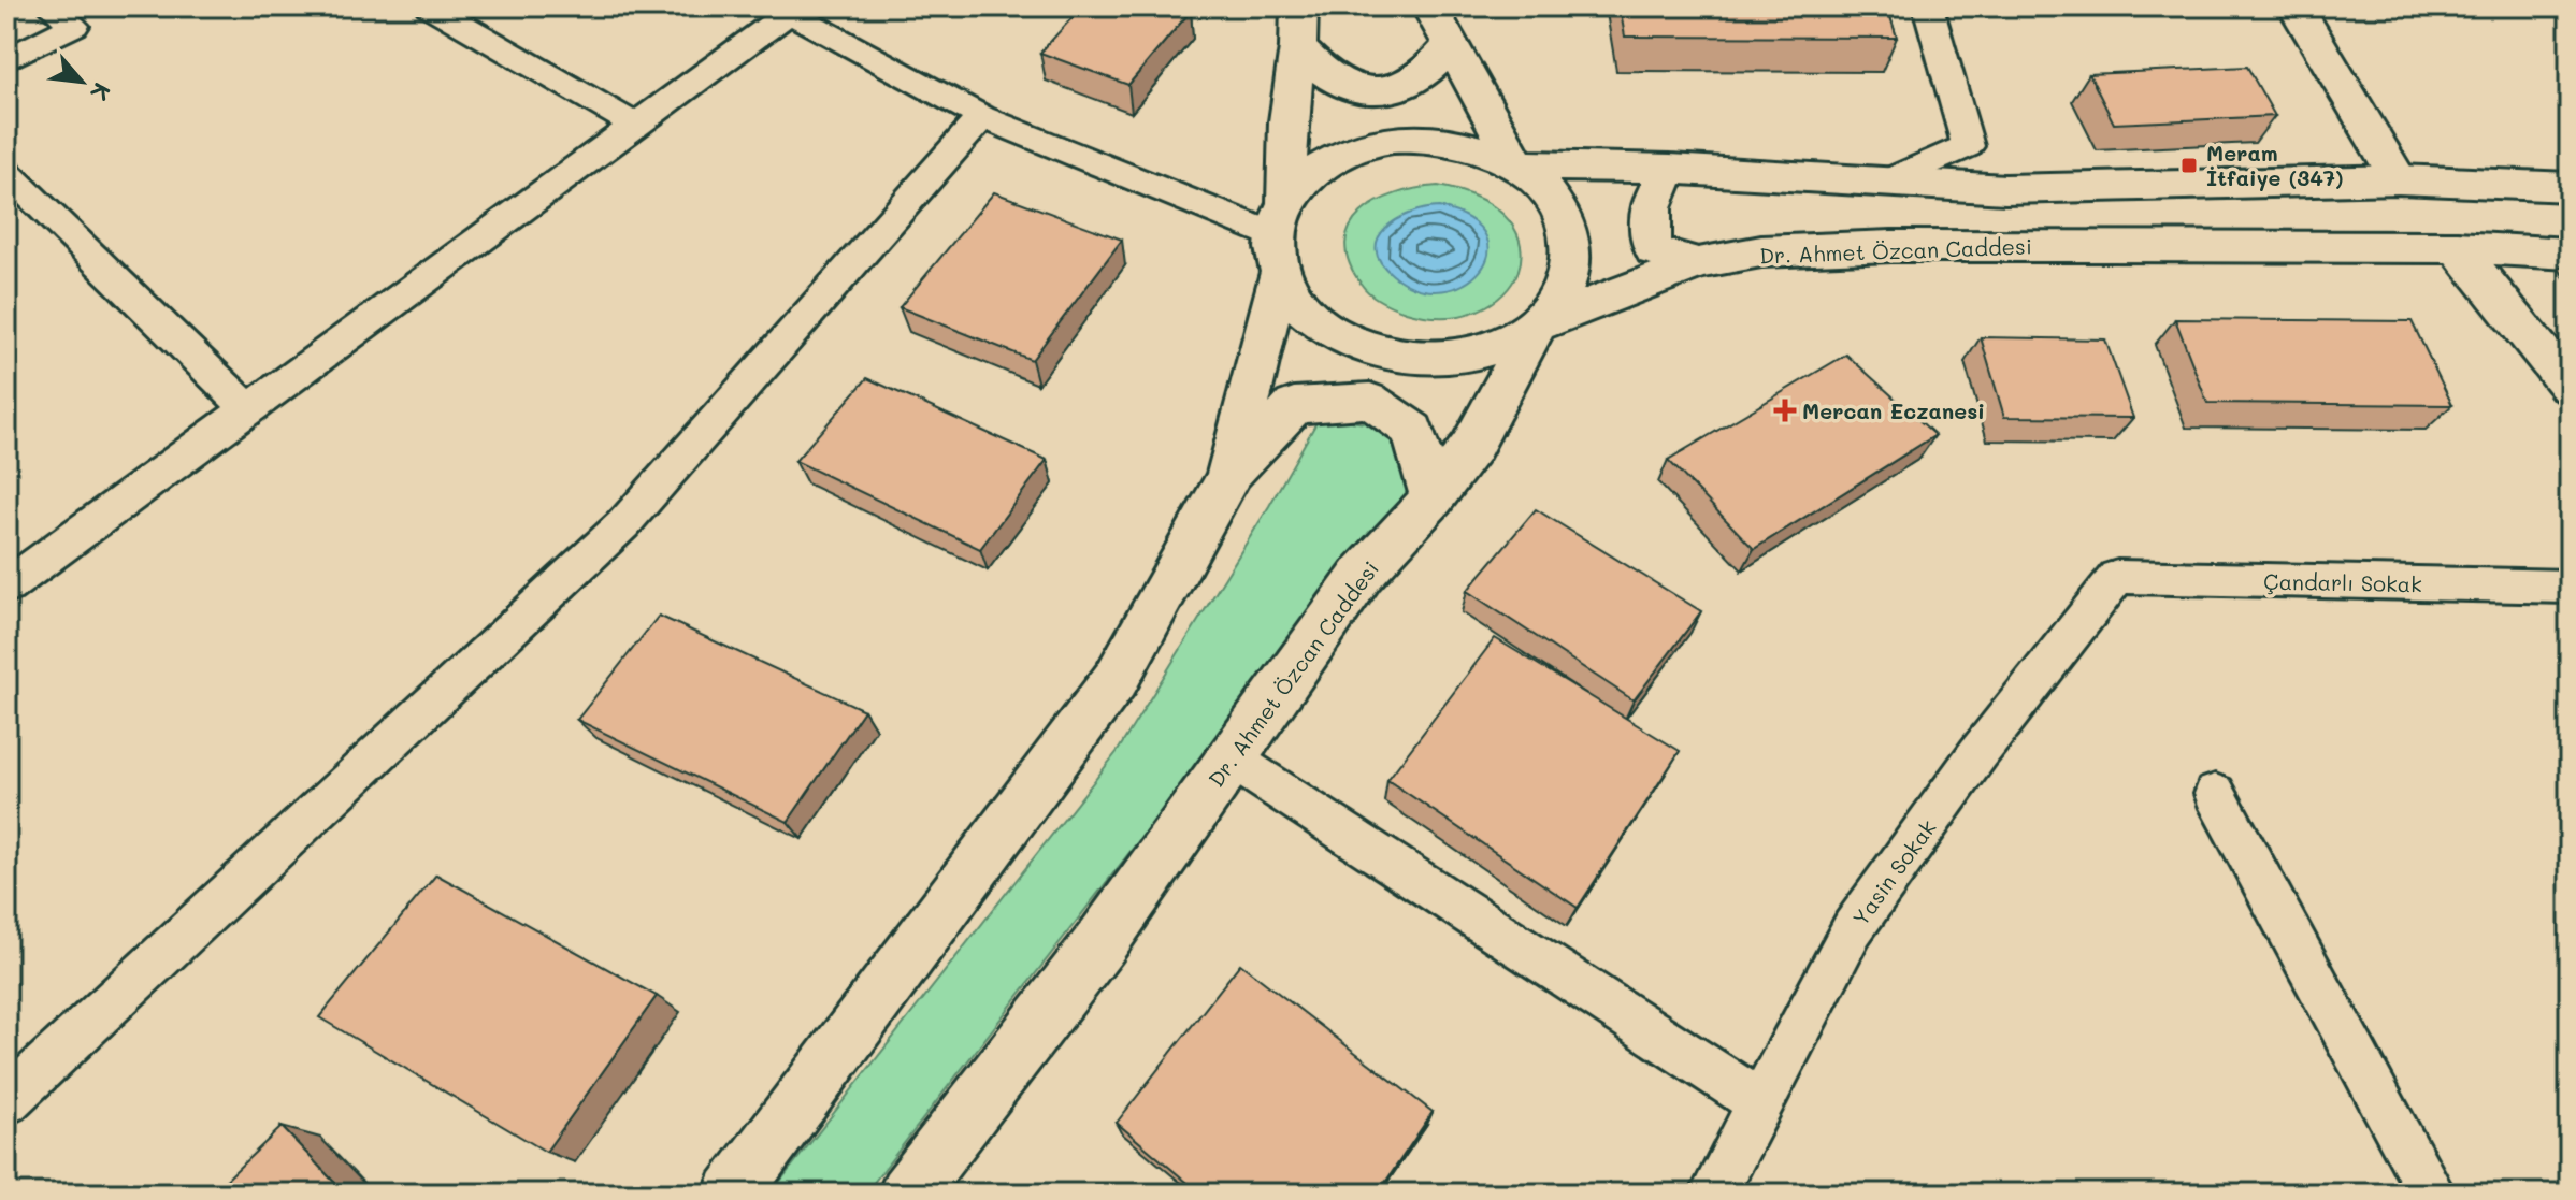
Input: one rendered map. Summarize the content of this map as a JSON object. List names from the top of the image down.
{
  "streets": {
    "main road": ["Dr. Ahmet Özcan Caddesi"],
    "street": ["Çandarlı Sokak", "Yasin Sokak"]
  },
  "crossings": [
    ["Çandarlı Sokak", "Yasin Sokak"]
  ],
  "places": {
    "transit": ["Meram İtfaiye (347)"],
    "health": ["Mercan Eczanesi"]
  },
  "north": "bottom right"
}
